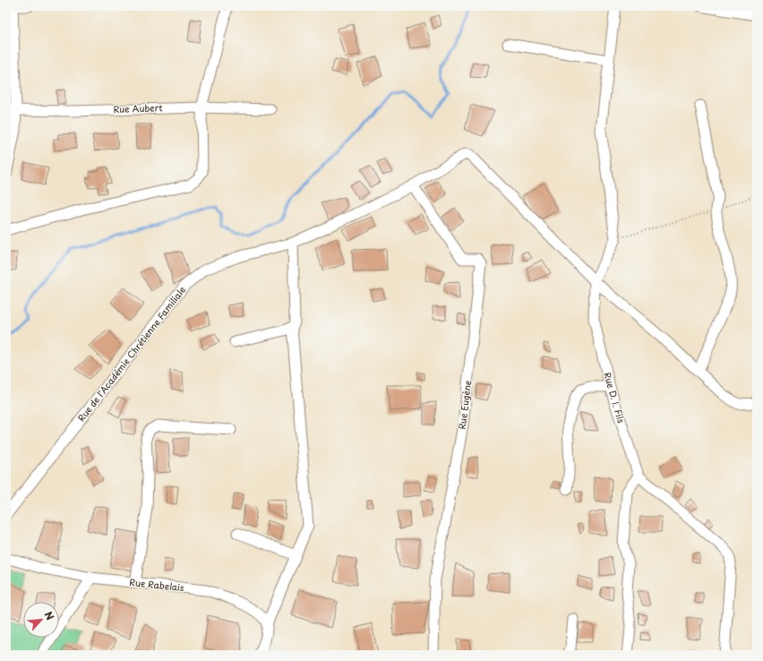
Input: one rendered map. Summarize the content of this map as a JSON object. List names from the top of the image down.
{
  "streets": {
    "street": [
      "Rue Aubert",
      "Rue de l'Académie Chrétienne Familiale",
      "Rue D. I. Fils",
      "Rue Eugène",
      "Rue Rabelais"
    ]
  },
  "crossings": [
    ["Rue de l'Académie Chrétienne Familiale", "Rue D. I. Fils"],
    ["Rue de l'Académie Chrétienne Familiale", "Rue Eugène"]
  ],
  "north": "top right"
}
